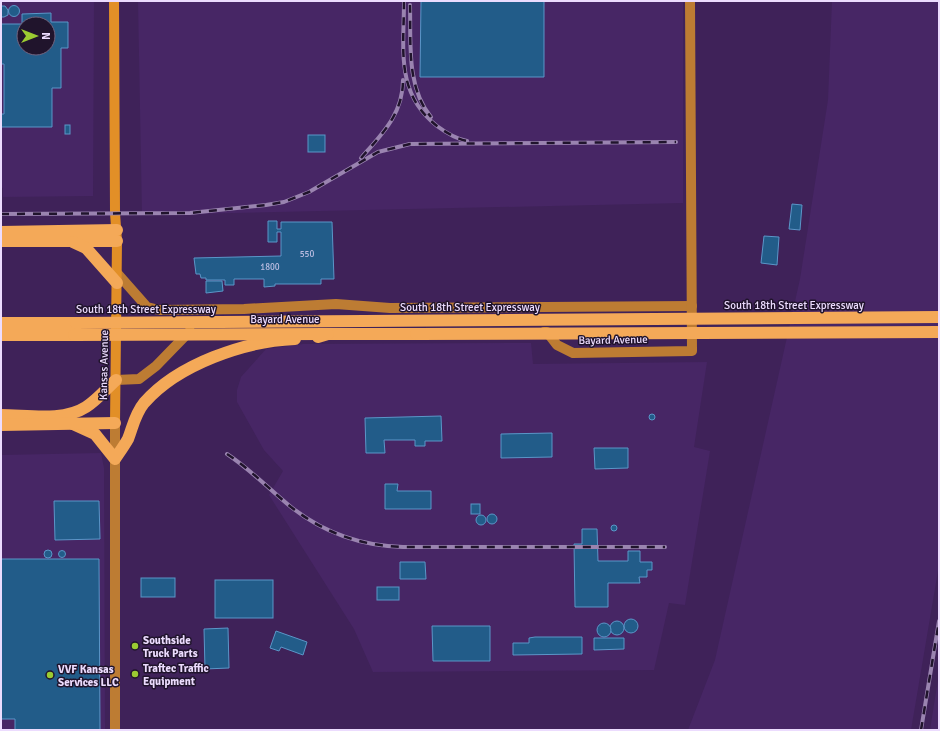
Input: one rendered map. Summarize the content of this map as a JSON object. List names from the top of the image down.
{
  "streets": {
    "highway": ["South 18th Street Expressway"],
    "main road": ["Kansas Avenue"],
    "street": ["Bayard Avenue"]
  },
  "crossings": [
    ["Bayard Avenue", "Kansas Avenue"]
  ],
  "places": ["Southside Truck Parts", "Traftec Traffic Equipment", "VVF Kansas Services LLC"],
  "house_numbers": ["550", "1800"],
  "north": "right"
}
